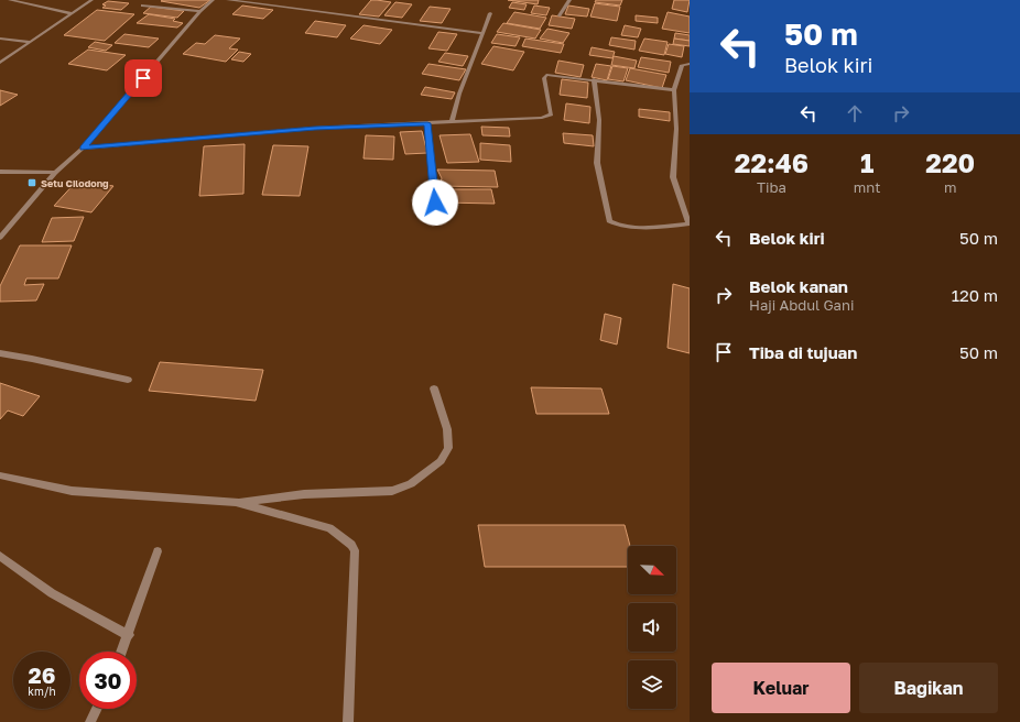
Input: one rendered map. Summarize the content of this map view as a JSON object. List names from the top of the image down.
{
  "places": {
    "transit": ["Setu Cilodong"]
  },
  "north": "bottom right",
  "page": {
    "turn": ["50 m", "Belok kiri"],
    "eta": [
      "22:46",
      "Tiba",
      "1",
      "mnt",
      "220",
      "m"
    ],
    "list": [
      {
        "name": "Belok kiri",
        "value": "50 m"
      },
      {
        "name": "Belok kanan",
        "note": "Haji Abdul Gani",
        "value": "120 m"
      },
      {
        "name": "Tiba di tujuan",
        "value": "50 m"
      }
    ],
    "speed": "26 km/h",
    "limit": "30",
    "buttons": ["Keluar", "Bagikan"]
  }
}
